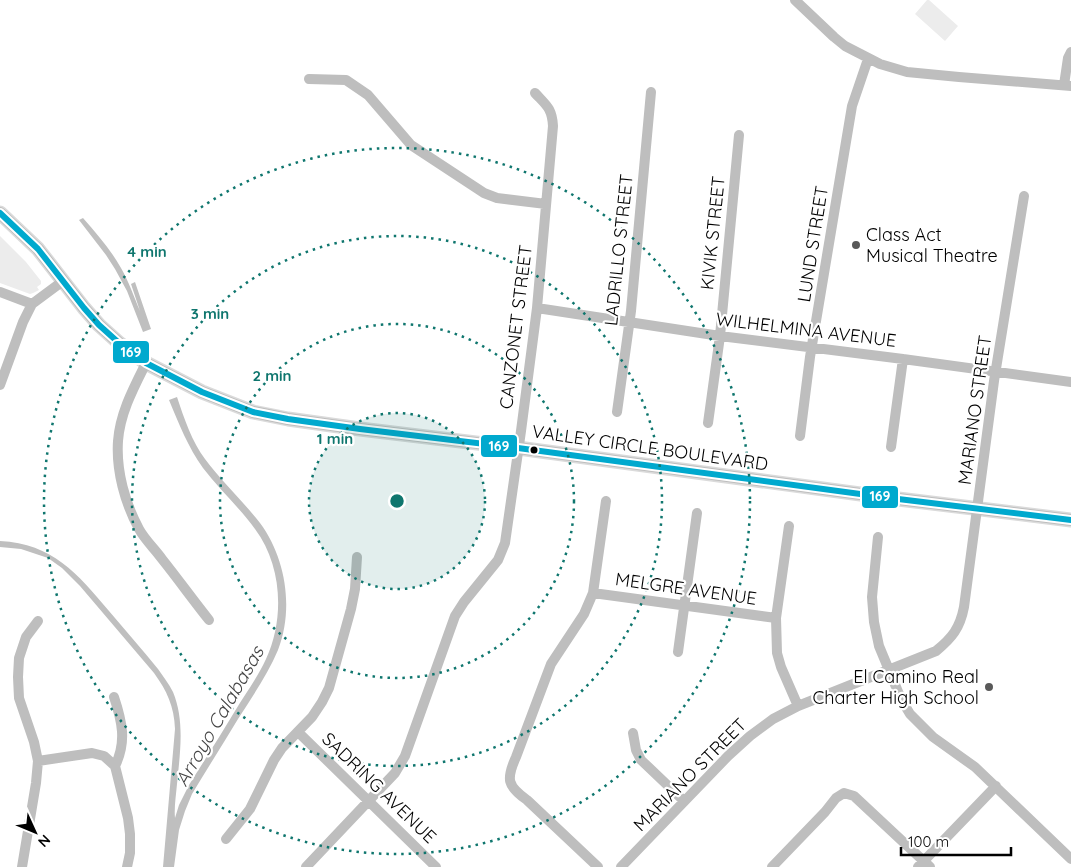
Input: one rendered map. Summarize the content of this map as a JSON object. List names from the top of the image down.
{
  "streets": {
    "main road": ["VALLEY CIRCLE BOULEVARD"],
    "street": [
      "KIVIK STREET",
      "LUND STREET",
      "LADRILLO STREET",
      "CANZONET STREET",
      "WILHELMINA AVENUE",
      "MARIANO STREET",
      "MELGRE AVENUE",
      "SADRING AVENUE"
    ]
  },
  "crossings": [
    ["KIVIK STREET", "WILHELMINA AVENUE"],
    ["LUND STREET", "WILHELMINA AVENUE"],
    ["LADRILLO STREET", "WILHELMINA AVENUE"],
    ["CANZONET STREET", "WILHELMINA AVENUE"],
    ["CANZONET STREET", "VALLEY CIRCLE BOULEVARD"],
    ["CANZONET STREET", "SADRING AVENUE"],
    ["WILHELMINA AVENUE", "MARIANO STREET"],
    ["MARIANO STREET", "VALLEY CIRCLE BOULEVARD"]
  ],
  "water": ["Arroyo Calabasas"],
  "places": ["Class Act Musical Theatre", "El Camino Real Charter High School"],
  "lines": ["transit line 169"],
  "scale_bar": "100 m",
  "north": "bottom right",
  "rings": [
    "4 min",
    "3 min",
    "2 min",
    "1 min"
  ]
}
